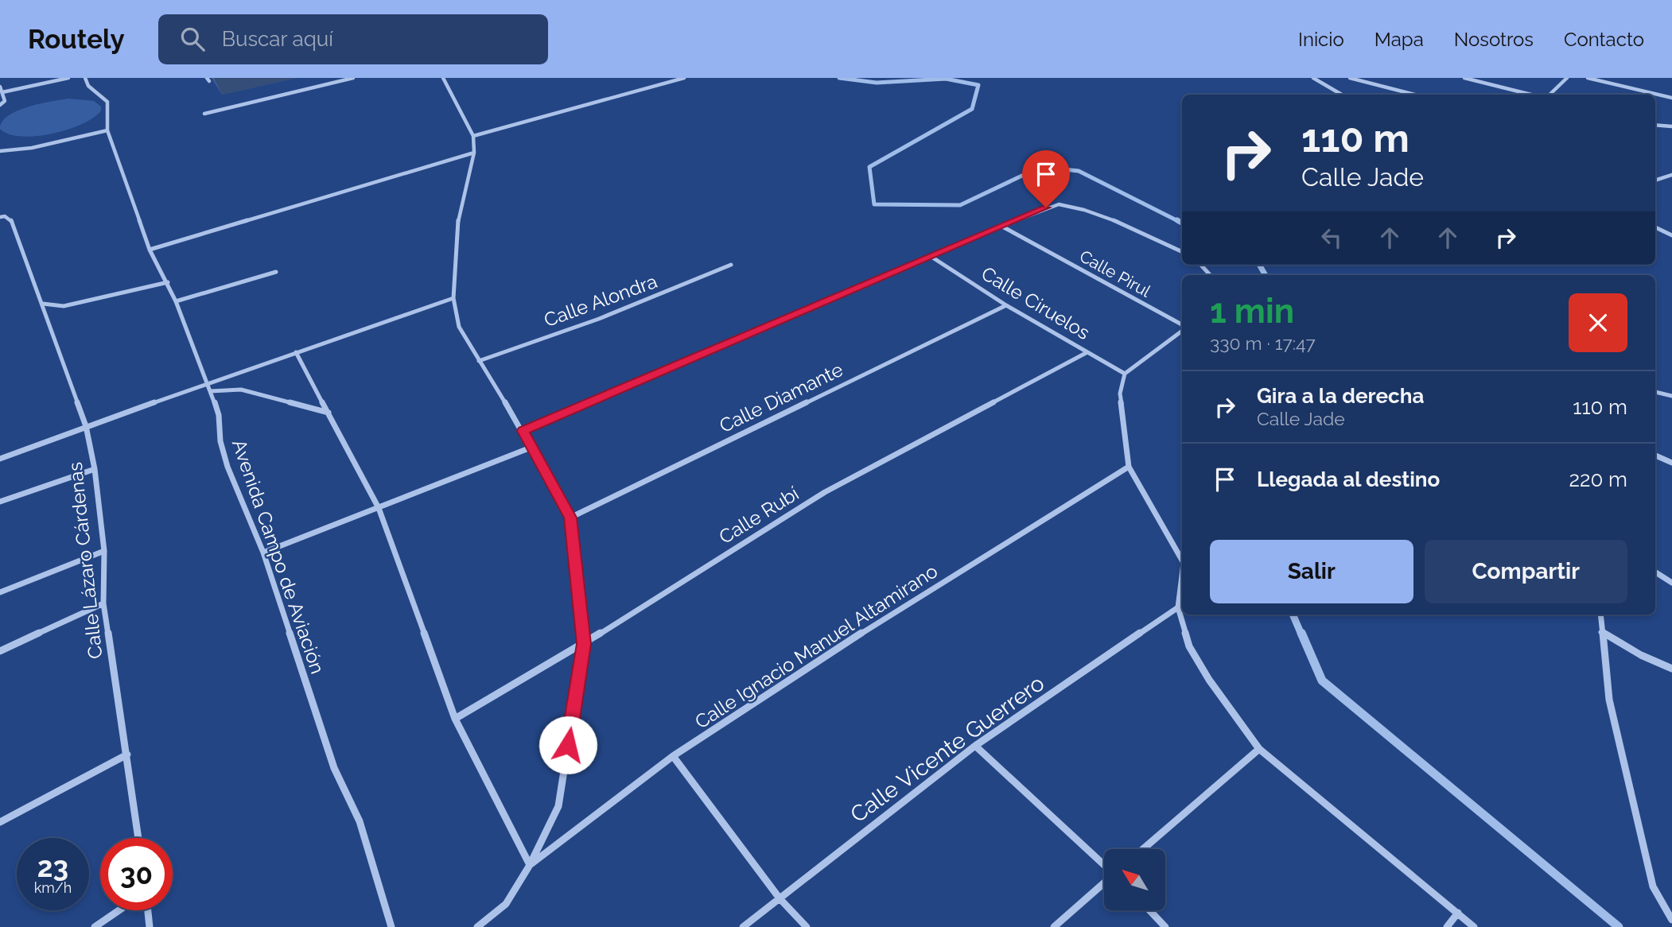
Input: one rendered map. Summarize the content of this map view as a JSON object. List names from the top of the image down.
{
  "streets": {
    "street": [
      "Calle Pirul",
      "Calle Alondra",
      "Calle Ciruelos",
      "Calle Diamante",
      "Calle Rubí",
      "Avenida Campo de Aviación",
      "Calle Lázaro Cárdenas",
      "Calle Ignacio Manuel Altamirano",
      "Calle Vicente Guerrero"
    ]
  },
  "crossings": [
    ["Calle Ciruelos", "Calle Diamante"],
    ["Calle Ciruelos", "Calle Rubí"]
  ],
  "north": "top left",
  "page": {
    "header": "Routely",
    "search": "Buscar aquí",
    "nav": [
      "Inicio",
      "Mapa",
      "Nosotros",
      "Contacto"
    ],
    "turn": ["110 m", "Calle Jade"],
    "heading": ["1 min", "330 m · 17:47"],
    "list": [
      {
        "name": "Gira a la derecha",
        "note": "Calle Jade",
        "value": "110 m"
      },
      {
        "name": "Llegada al destino",
        "value": "220 m"
      }
    ],
    "buttons": ["Salir", "Compartir"],
    "speed": "23 km/h",
    "limit": "30"
  }
}
